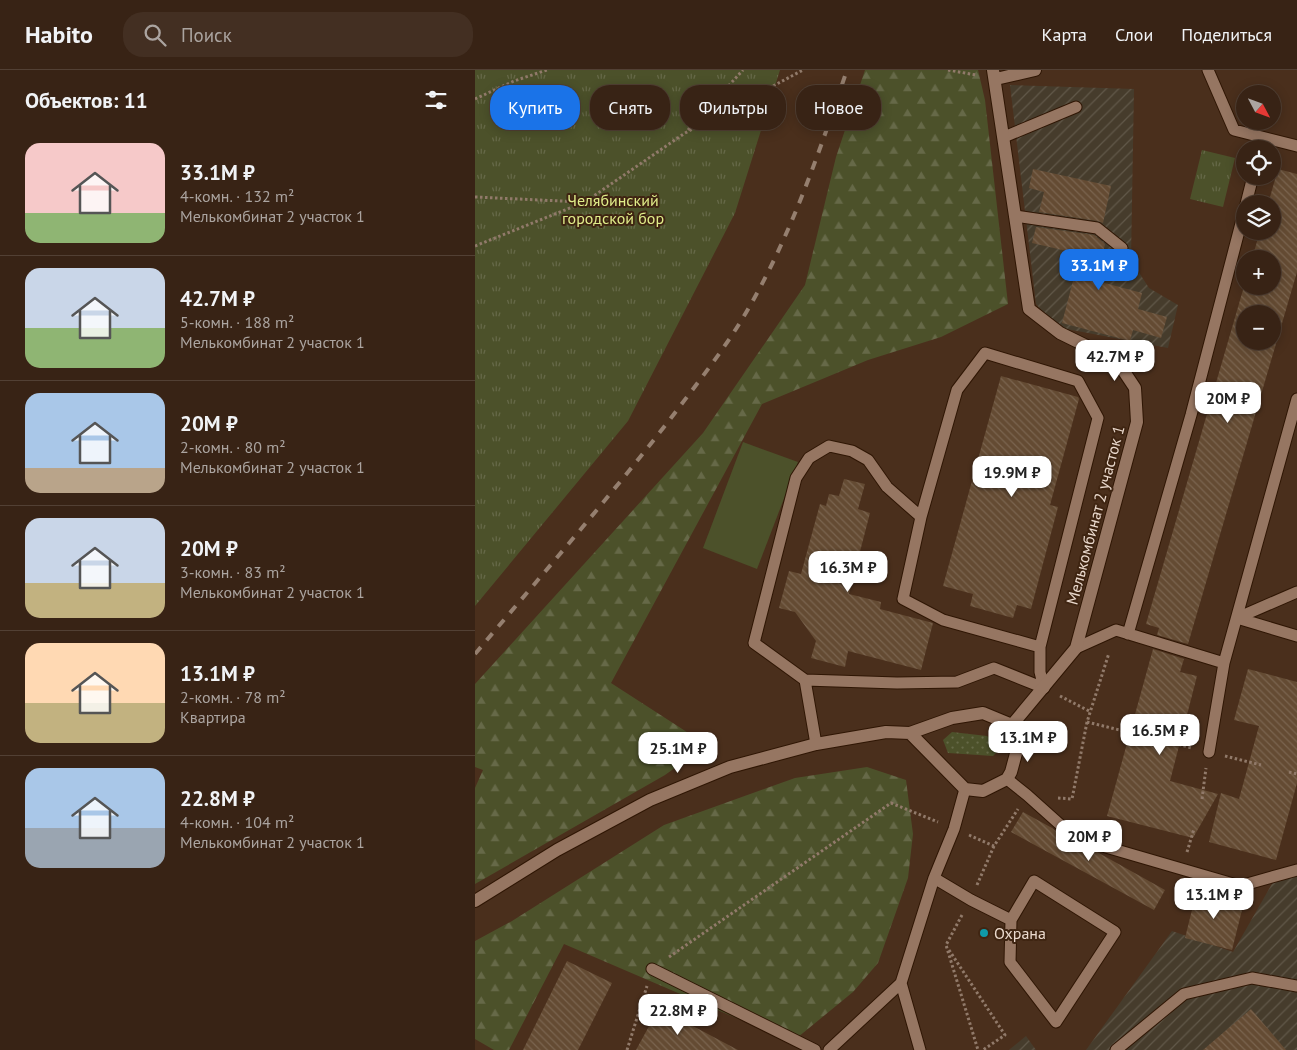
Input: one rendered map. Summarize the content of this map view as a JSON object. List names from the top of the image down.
{
  "streets": {
    "street": ["Мелькомбинат 2 участок 1"]
  },
  "parks": ["Челябинский городской бор"],
  "places": ["Охрана"],
  "north": "bottom right",
  "page": {
    "header": "Habito",
    "search": "Поиск",
    "nav": ["Карта", "Слои", "Поделиться"],
    "heading": "Объектов: 11",
    "map_buttons": ["+", "−"],
    "chip": [
      "Купить",
      "Снять",
      "Фильтры",
      "Новое"
    ],
    "list": [
      {
        "name": "33.1M ₽",
        "note": "4-комн. · 132 m² · Мелькомбинат 2 участок 1"
      },
      {
        "name": "42.7M ₽",
        "note": "5-комн. · 188 m² · Мелькомбинат 2 участок 1"
      },
      {
        "name": "20M ₽",
        "note": "2-комн. · 80 m² · Мелькомбинат 2 участок 1"
      },
      {
        "name": "20M ₽",
        "note": "3-комн. · 83 m² · Мелькомбинат 2 участок 1"
      },
      {
        "name": "13.1M ₽",
        "note": "2-комн. · 78 m² · Квартира"
      },
      {
        "name": "22.8M ₽",
        "note": "4-комн. · 104 m² · Мелькомбинат 2 участок 1"
      }
    ],
    "price": [
      "33.1M ₽",
      "42.7M ₽",
      "20M ₽",
      "19.9M ₽",
      "16.3M ₽",
      "16.5M ₽",
      "13.1M ₽",
      "25.1M ₽",
      "20M ₽",
      "13.1M ₽",
      "22.8M ₽"
    ]
  }
}
